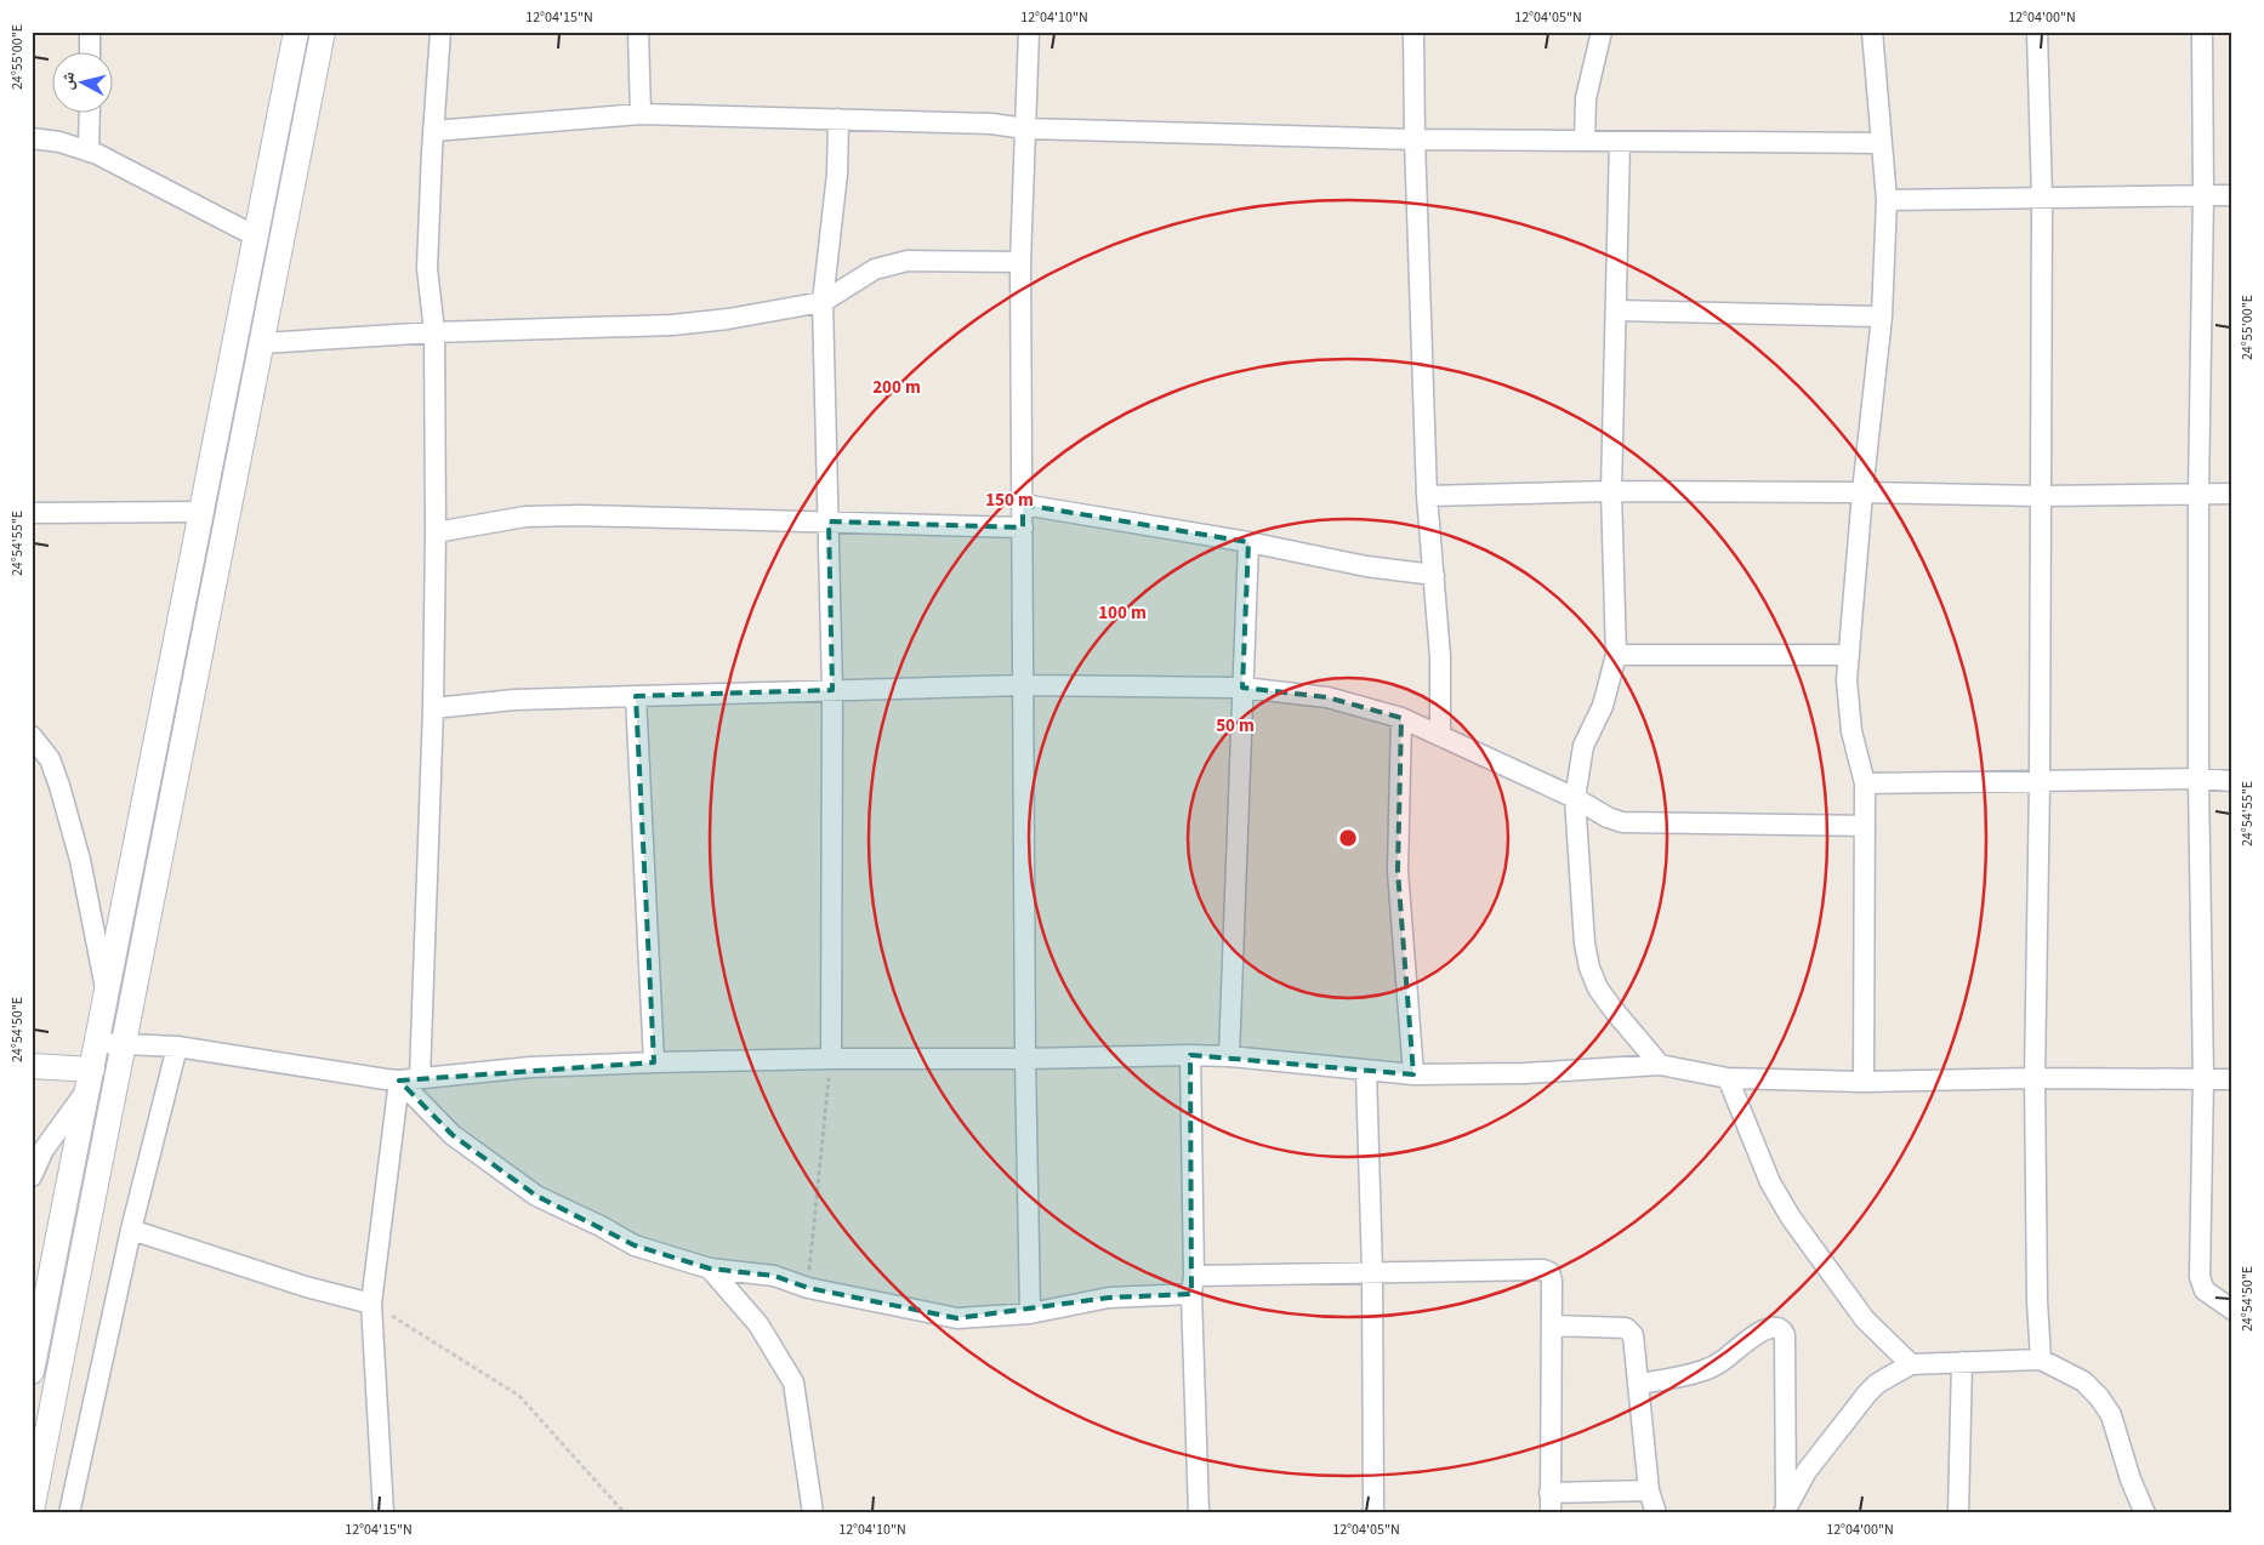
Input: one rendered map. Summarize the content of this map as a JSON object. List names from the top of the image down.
{
  "north": "left",
  "coordinates": [
    "12°04'15\"N",
    "12°04'10\"N",
    "12°04'05\"N",
    "12°04'00\"N",
    "24°55'00\"E",
    "24°54'55\"E",
    "24°54'50\"E"
  ],
  "rings": [
    "200 m",
    "150 m",
    "100 m",
    "50 m"
  ]
}
